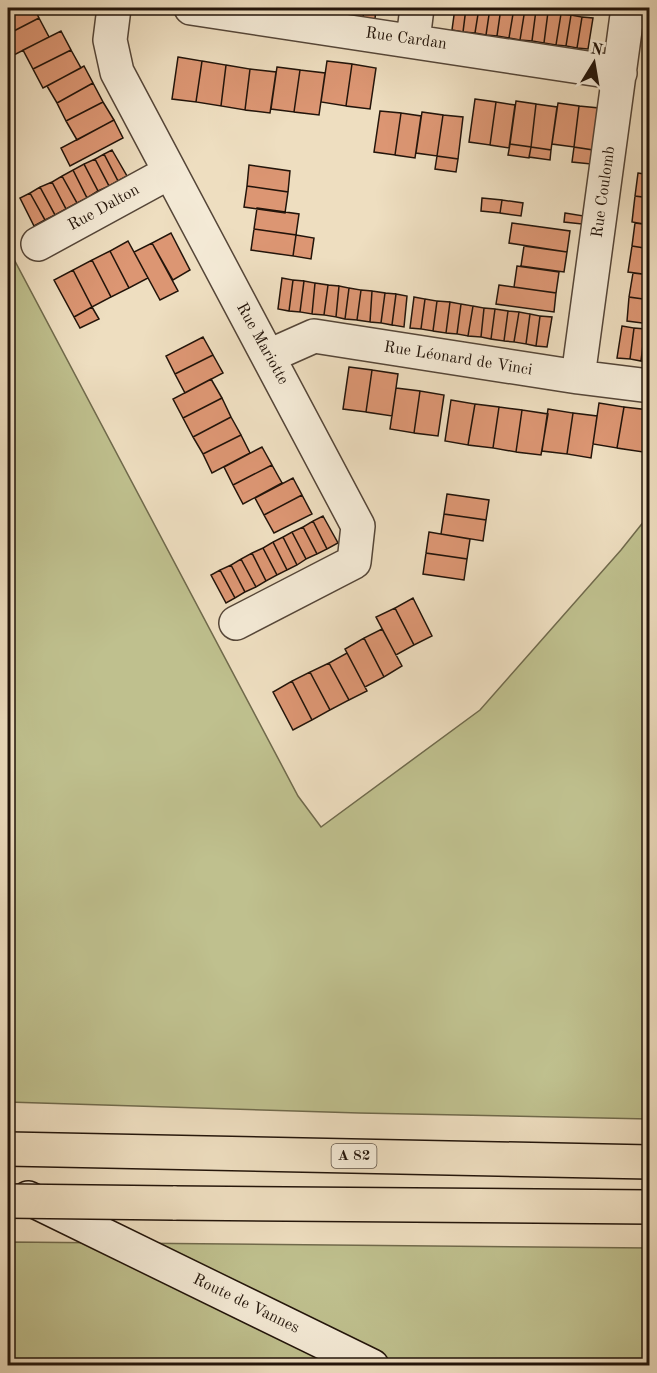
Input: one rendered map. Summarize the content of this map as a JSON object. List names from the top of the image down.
{
  "streets": {
    "highway": ["A 82"],
    "street": [
      "Rue Cardan",
      "Rue Coulomb",
      "Rue Dalton",
      "Rue Mariotte",
      "Rue Léonard de Vinci",
      "Route de Vannes"
    ]
  },
  "crossings": [
    ["Rue Cardan", "Rue Coulomb"],
    ["Rue Coulomb", "Rue Léonard de Vinci"],
    ["Rue Dalton", "Rue Mariotte"],
    ["Rue Mariotte", "Rue Léonard de Vinci"]
  ],
  "north": "top"
}
